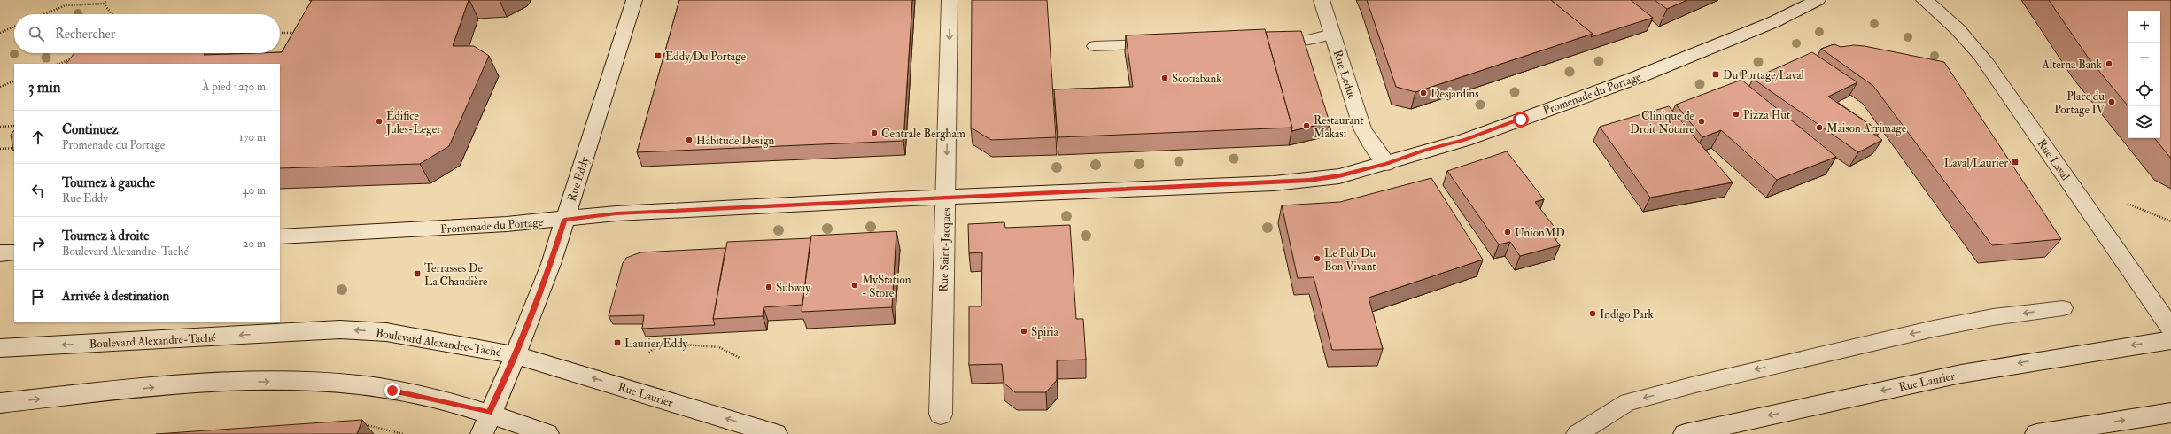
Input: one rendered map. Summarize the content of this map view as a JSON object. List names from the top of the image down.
{
  "streets": {
    "street": [
      "Rue Leduc",
      "Promenade du Portage",
      "Rue Laval",
      "Rue Eddy",
      "Rue Saint-Jacques",
      "Boulevard Alexandre-Taché",
      "Rue Laurier"
    ]
  },
  "crossings": [
    ["Rue Leduc", "Promenade du Portage"],
    ["Promenade du Portage", "Rue Eddy"],
    ["Promenade du Portage", "Rue Saint-Jacques"],
    ["Rue Eddy", "Boulevard Alexandre-Taché"],
    ["Rue Eddy", "Rue Laurier"],
    ["Boulevard Alexandre-Taché", "Rue Laurier"]
  ],
  "one_way": ["Rue Saint-Jacques", "Rue Laurier"],
  "places": {
    "transit": [
      "Eddy/Du Portage",
      "Du Portage/Laval",
      "Laval/Laurier",
      "Terrasses De La Chaudière",
      "Laurier/Eddy"
    ],
    "other": [
      "Alterna Bank",
      "Scotiabank",
      "Desjardins",
      "Place du Portage IV",
      "Pizza Hut",
      "Édifice Jules-Leger",
      "Clinique de Droit Notaire",
      "Restaurant Makasi",
      "Maison Arrimage",
      "Centrale Bergham",
      "Habitude Design",
      "UnionMD",
      "Le Pub Du Bon Vivant",
      "MyStation - Store",
      "Subway",
      "Indigo Park",
      "Spiria"
    ]
  },
  "page": {
    "map_buttons": ["+", "−"],
    "search": "Rechercher",
    "heading": ["3 min", "À pied · 230 m"],
    "list": [
      ["Continuez", "Promenade du Portage", "170 m"],
      ["Tournez à gauche", "Rue Eddy", "40 m"],
      ["Tournez à droite", "Boulevard Alexandre-Taché", "20 m"],
      "Arrivée à destination"
    ]
  }
}
